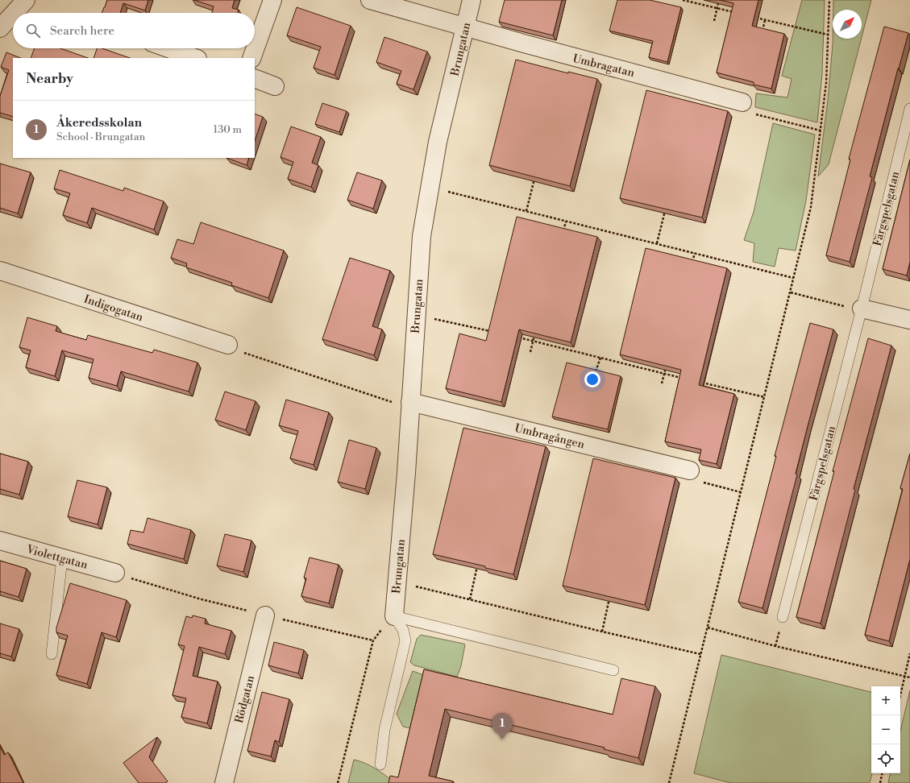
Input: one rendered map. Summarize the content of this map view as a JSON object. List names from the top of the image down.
{
  "streets": {
    "street": [
      "Brungatan",
      "Umbragatan",
      "Indigogatan",
      "Umbragången",
      "Violettgatan",
      "Rödgatan"
    ],
    "lane": ["Färgspelsgatan"]
  },
  "crossings": [
    ["Brungatan", "Umbragatan"],
    ["Brungatan", "Umbragången"]
  ],
  "north": "top right",
  "page": {
    "search": "Search here",
    "heading": "Nearby",
    "list": [
      {
        "mark": "1",
        "name": "Åkeredsskolan",
        "note": "School · Brungatan",
        "value": "130 m"
      }
    ],
    "map_buttons": ["+", "−"],
    "pins": "1"
  }
}
